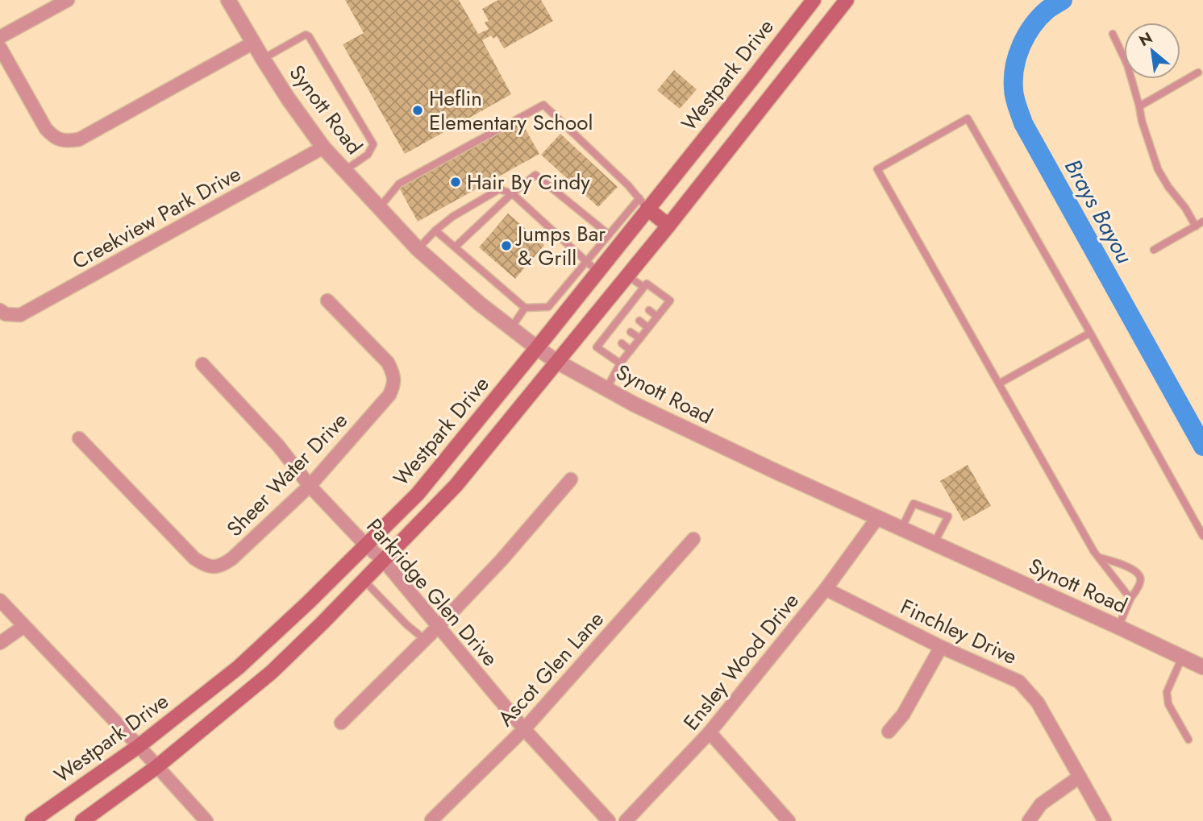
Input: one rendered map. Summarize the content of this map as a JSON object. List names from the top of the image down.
{
  "streets": {
    "main road": ["Westpark Drive"],
    "street": [
      "Synott Road",
      "Creekview Park Drive",
      "Sheer Water Drive",
      "Parkridge Glen Drive",
      "Finchley Drive",
      "Ensley Wood Drive",
      "Ascot Glen Lane"
    ]
  },
  "crossings": [
    ["Westpark Drive", "Synott Road"],
    ["Westpark Drive", "Parkridge Glen Drive"],
    ["Synott Road", "Creekview Park Drive"],
    ["Synott Road", "Ensley Wood Drive"],
    ["Sheer Water Drive", "Parkridge Glen Drive"],
    ["Parkridge Glen Drive", "Ascot Glen Lane"],
    ["Finchley Drive", "Ensley Wood Drive"]
  ],
  "water": ["Brays Bayou"],
  "places": ["Heflin Elementary School", "Hair By Cindy", "Jumps Bar & Grill"],
  "north": "top left"
}
